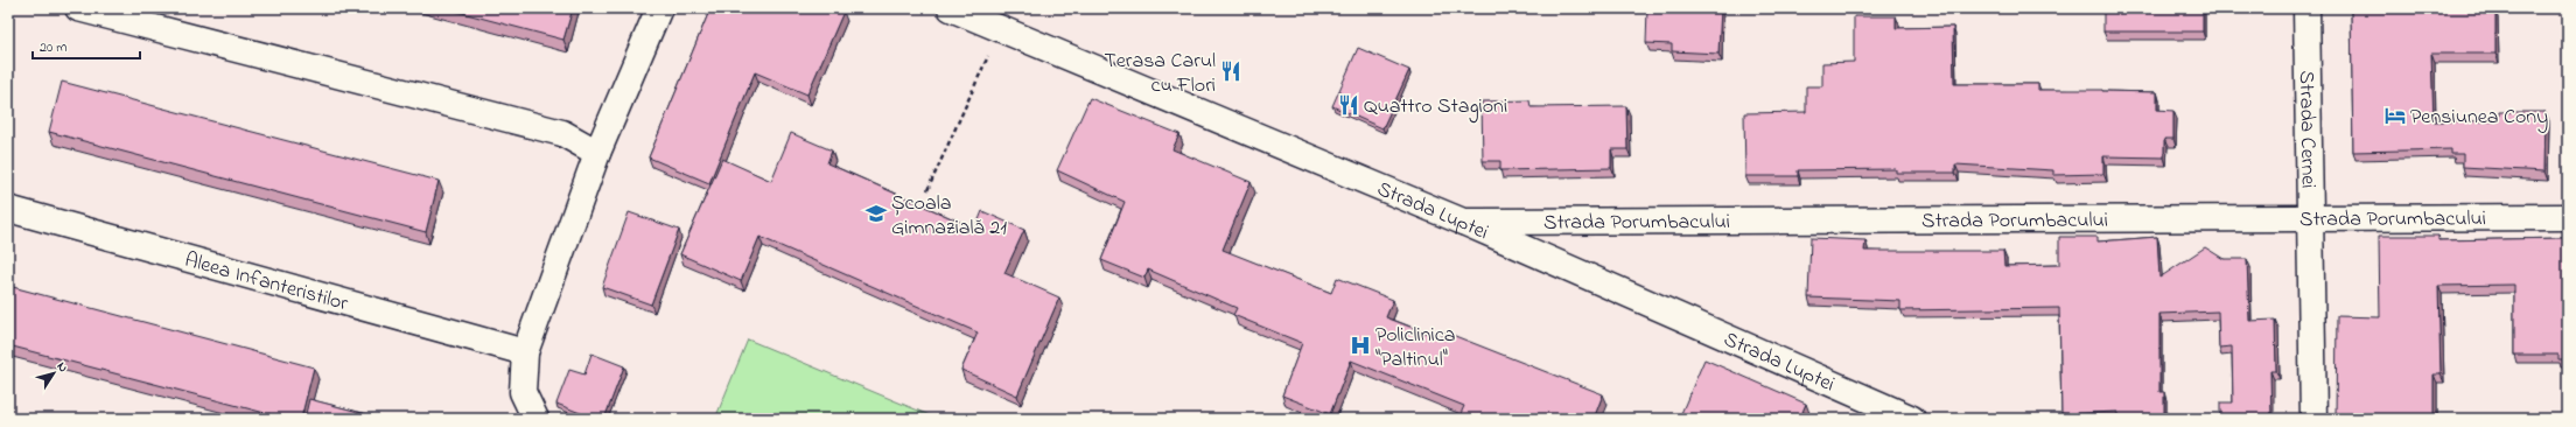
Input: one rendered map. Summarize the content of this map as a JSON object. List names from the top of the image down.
{
  "streets": {
    "street": [
      "Strada Cernei",
      "Strada Luptei",
      "Strada Porumbacului",
      "Aleea Infanteristilor"
    ]
  },
  "crossings": [
    ["Strada Cernei", "Strada Porumbacului"],
    ["Strada Luptei", "Strada Porumbacului"]
  ],
  "places": {
    "restaurant": ["Terasa Carul cu Flori", "Quattro Stagioni"],
    "hotel": ["Pensiunea Cony"],
    "school or university": ["Școala Gimnazială 21"],
    "hospital": ["Policlinica \"Paltinul\""]
  },
  "scale_bar": "20 m",
  "north": "top right"
}
